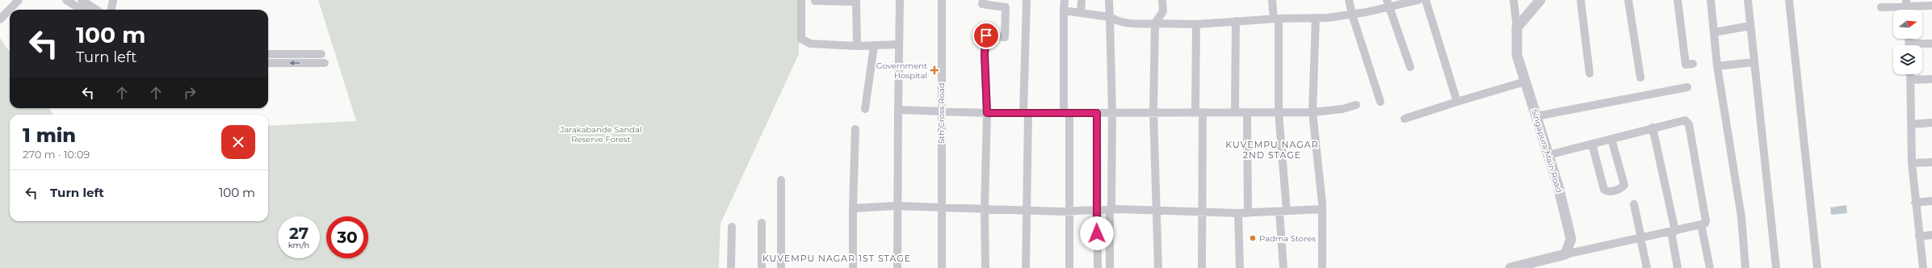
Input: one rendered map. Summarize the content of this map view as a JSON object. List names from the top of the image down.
{
  "streets": {
    "street": ["5th Cross Road", "Singapura Main Road"]
  },
  "districts": ["KUVEMPU NAGAR 2ND STAGE", "KUVEMPU NAGAR 1ST STAGE"],
  "parks": ["Jarakabande Sandal Reserve Forest"],
  "places": {
    "health": ["Government Hospital"],
    "other": ["Padma Stores"]
  },
  "north": "right",
  "page": {
    "turn": ["100 m", "Turn left"],
    "heading": ["1 min", "270 m · 10:09"],
    "list": [
      {
        "name": "Turn left",
        "value": "100 m"
      }
    ],
    "speed": "27 km/h",
    "limit": "30"
  }
}
